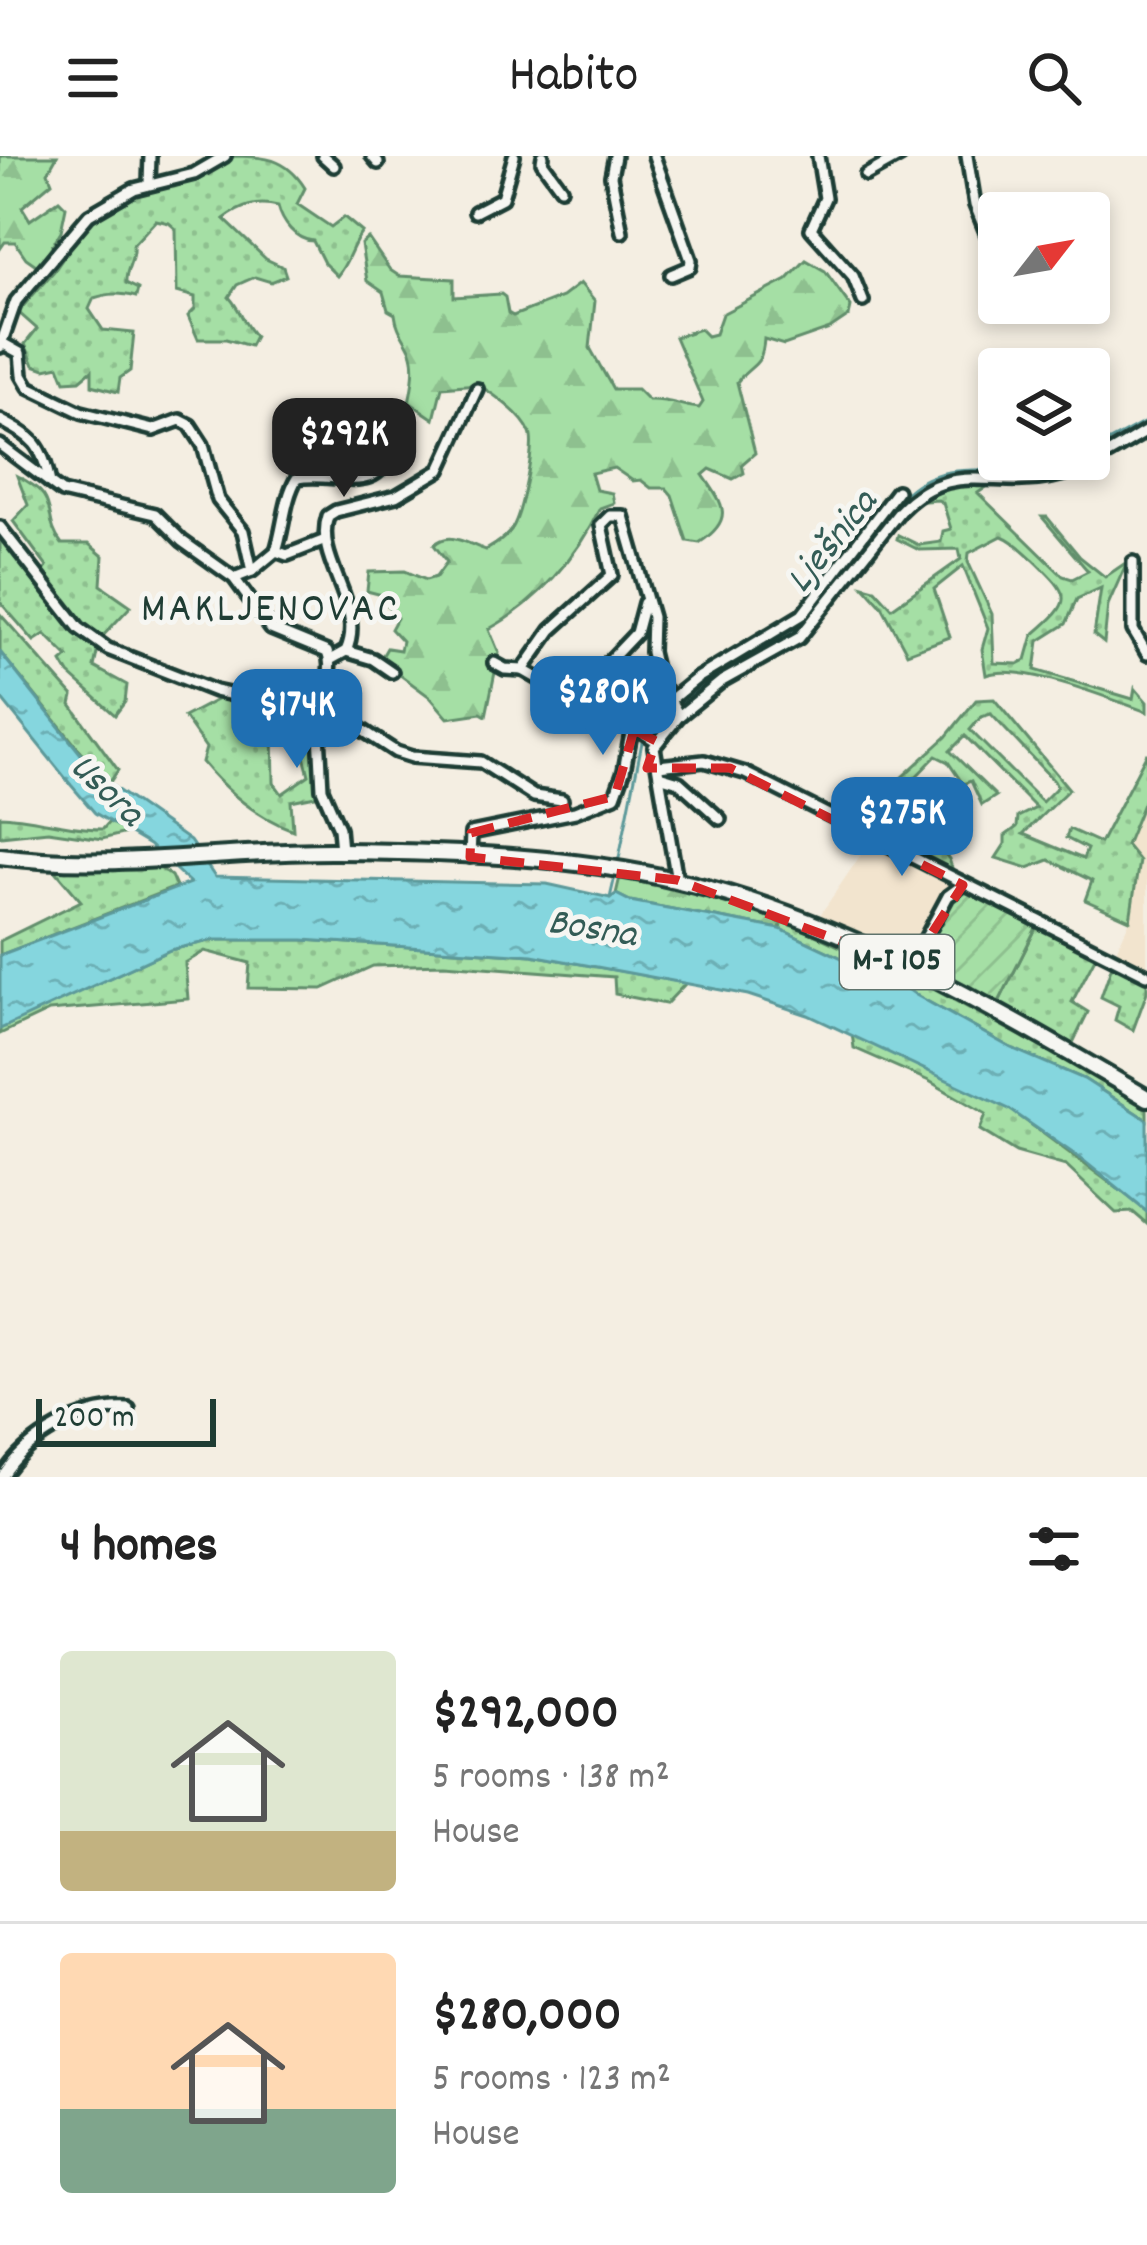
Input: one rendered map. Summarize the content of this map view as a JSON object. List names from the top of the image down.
{
  "streets": {
    "main road": ["M-I 105"]
  },
  "districts": ["MAKLJENOVAC"],
  "water": ["Lješnica", "Usora", "Bosna"],
  "scale_bar": "200 m",
  "north": "top right",
  "page": {
    "header": "Habito",
    "price": [
      "$292K",
      "$280K",
      "$174K",
      "$275K"
    ],
    "scale": "200 m",
    "heading": "4 homes",
    "list": [
      {
        "name": "$292,000",
        "note": "5 rooms · 138 m² · House"
      },
      {
        "name": "$280,000",
        "note": "5 rooms · 123 m² · House"
      }
    ]
  }
}
